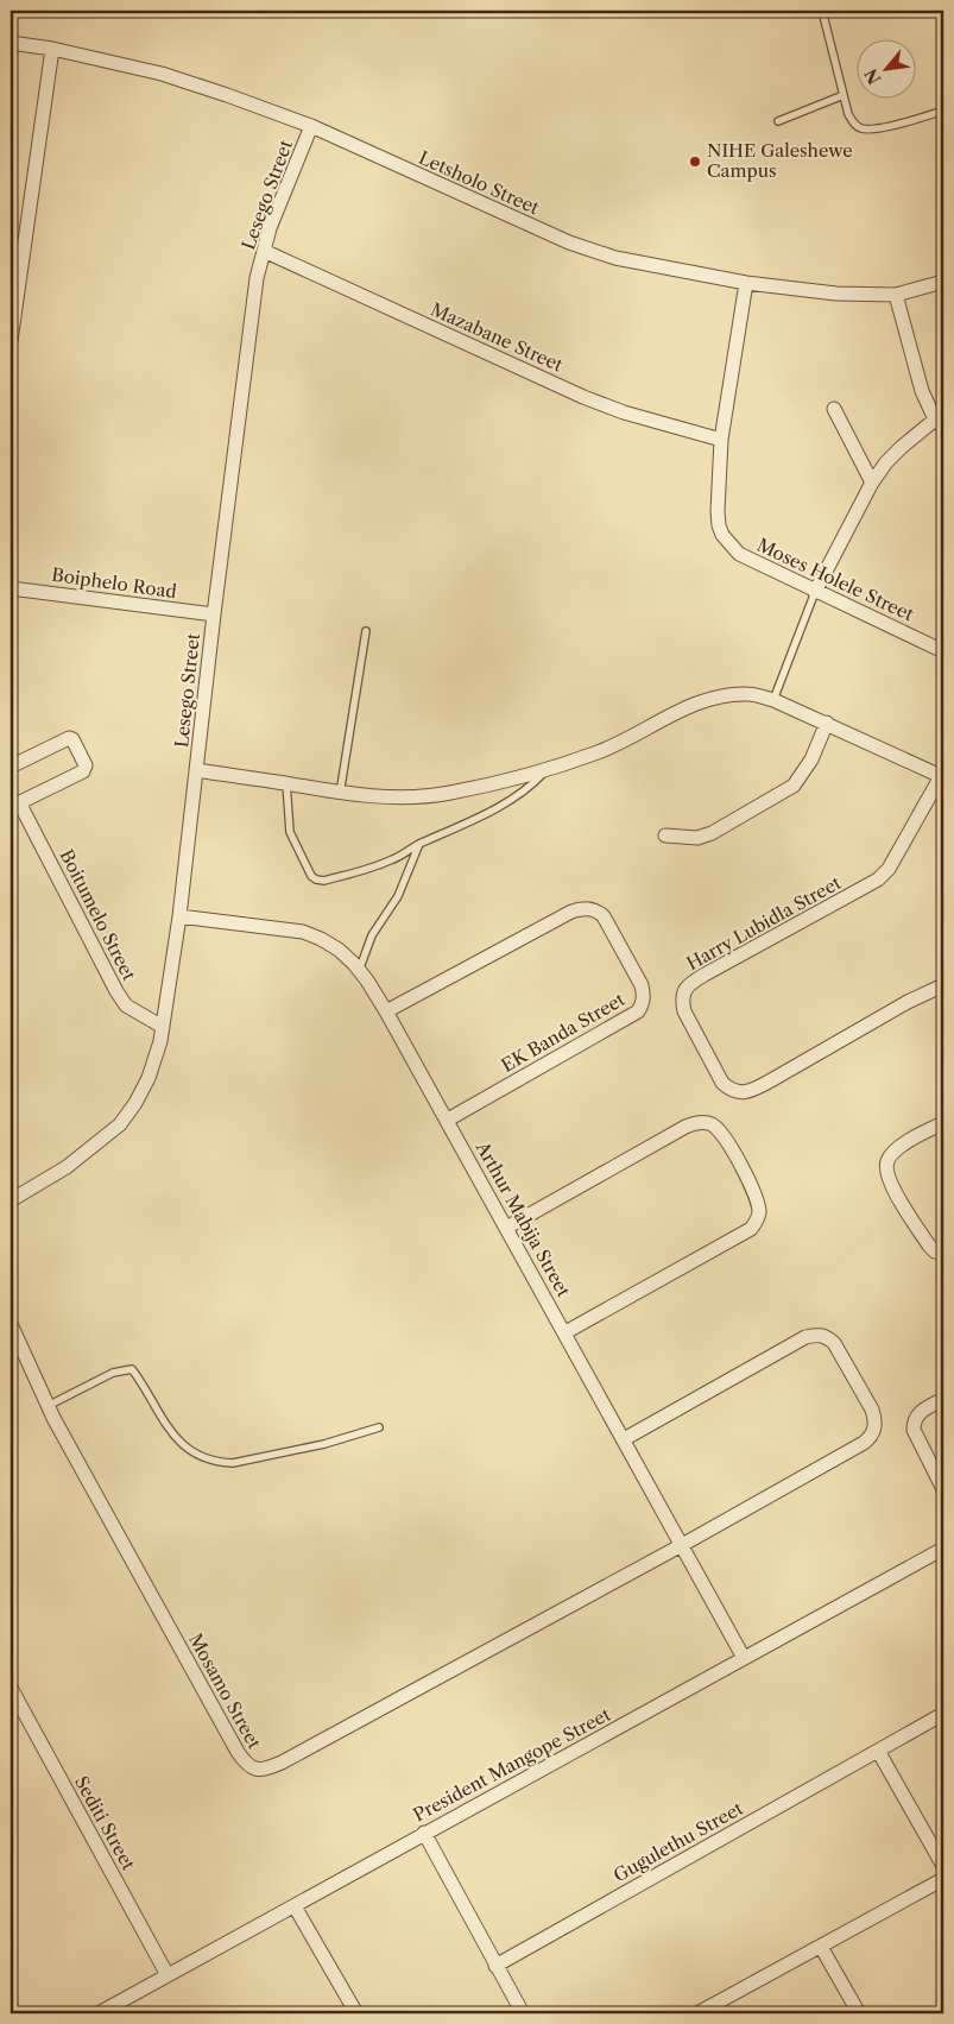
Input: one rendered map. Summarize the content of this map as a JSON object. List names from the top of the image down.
{
  "streets": {
    "street": [
      "Letsholo Street",
      "Lesego Street",
      "Mazabane Street",
      "Moses Holele Street",
      "Boiphelo Road",
      "Boitumelo Street",
      "Harry Lubidla Street",
      "EK Banda Street",
      "Arthur Mabija Street",
      "Mosamo Street",
      "President Mangope Street",
      "Sediti Street",
      "Gugulethu Street"
    ]
  },
  "crossings": [
    ["Letsholo Street", "Lesego Street"],
    ["Letsholo Street", "Moses Holele Street"],
    ["Lesego Street", "Mazabane Street"],
    ["Lesego Street", "Boiphelo Road"],
    ["Lesego Street", "Boitumelo Street"],
    ["Lesego Street", "Arthur Mabija Street"],
    ["Mazabane Street", "Moses Holele Street"],
    ["EK Banda Street", "Arthur Mabija Street"],
    ["Arthur Mabija Street", "Mosamo Street"],
    ["Arthur Mabija Street", "President Mangope Street"],
    ["President Mangope Street", "Sediti Street"]
  ],
  "places": ["NIHE Galeshewe Campus"],
  "north": "bottom left"
}
